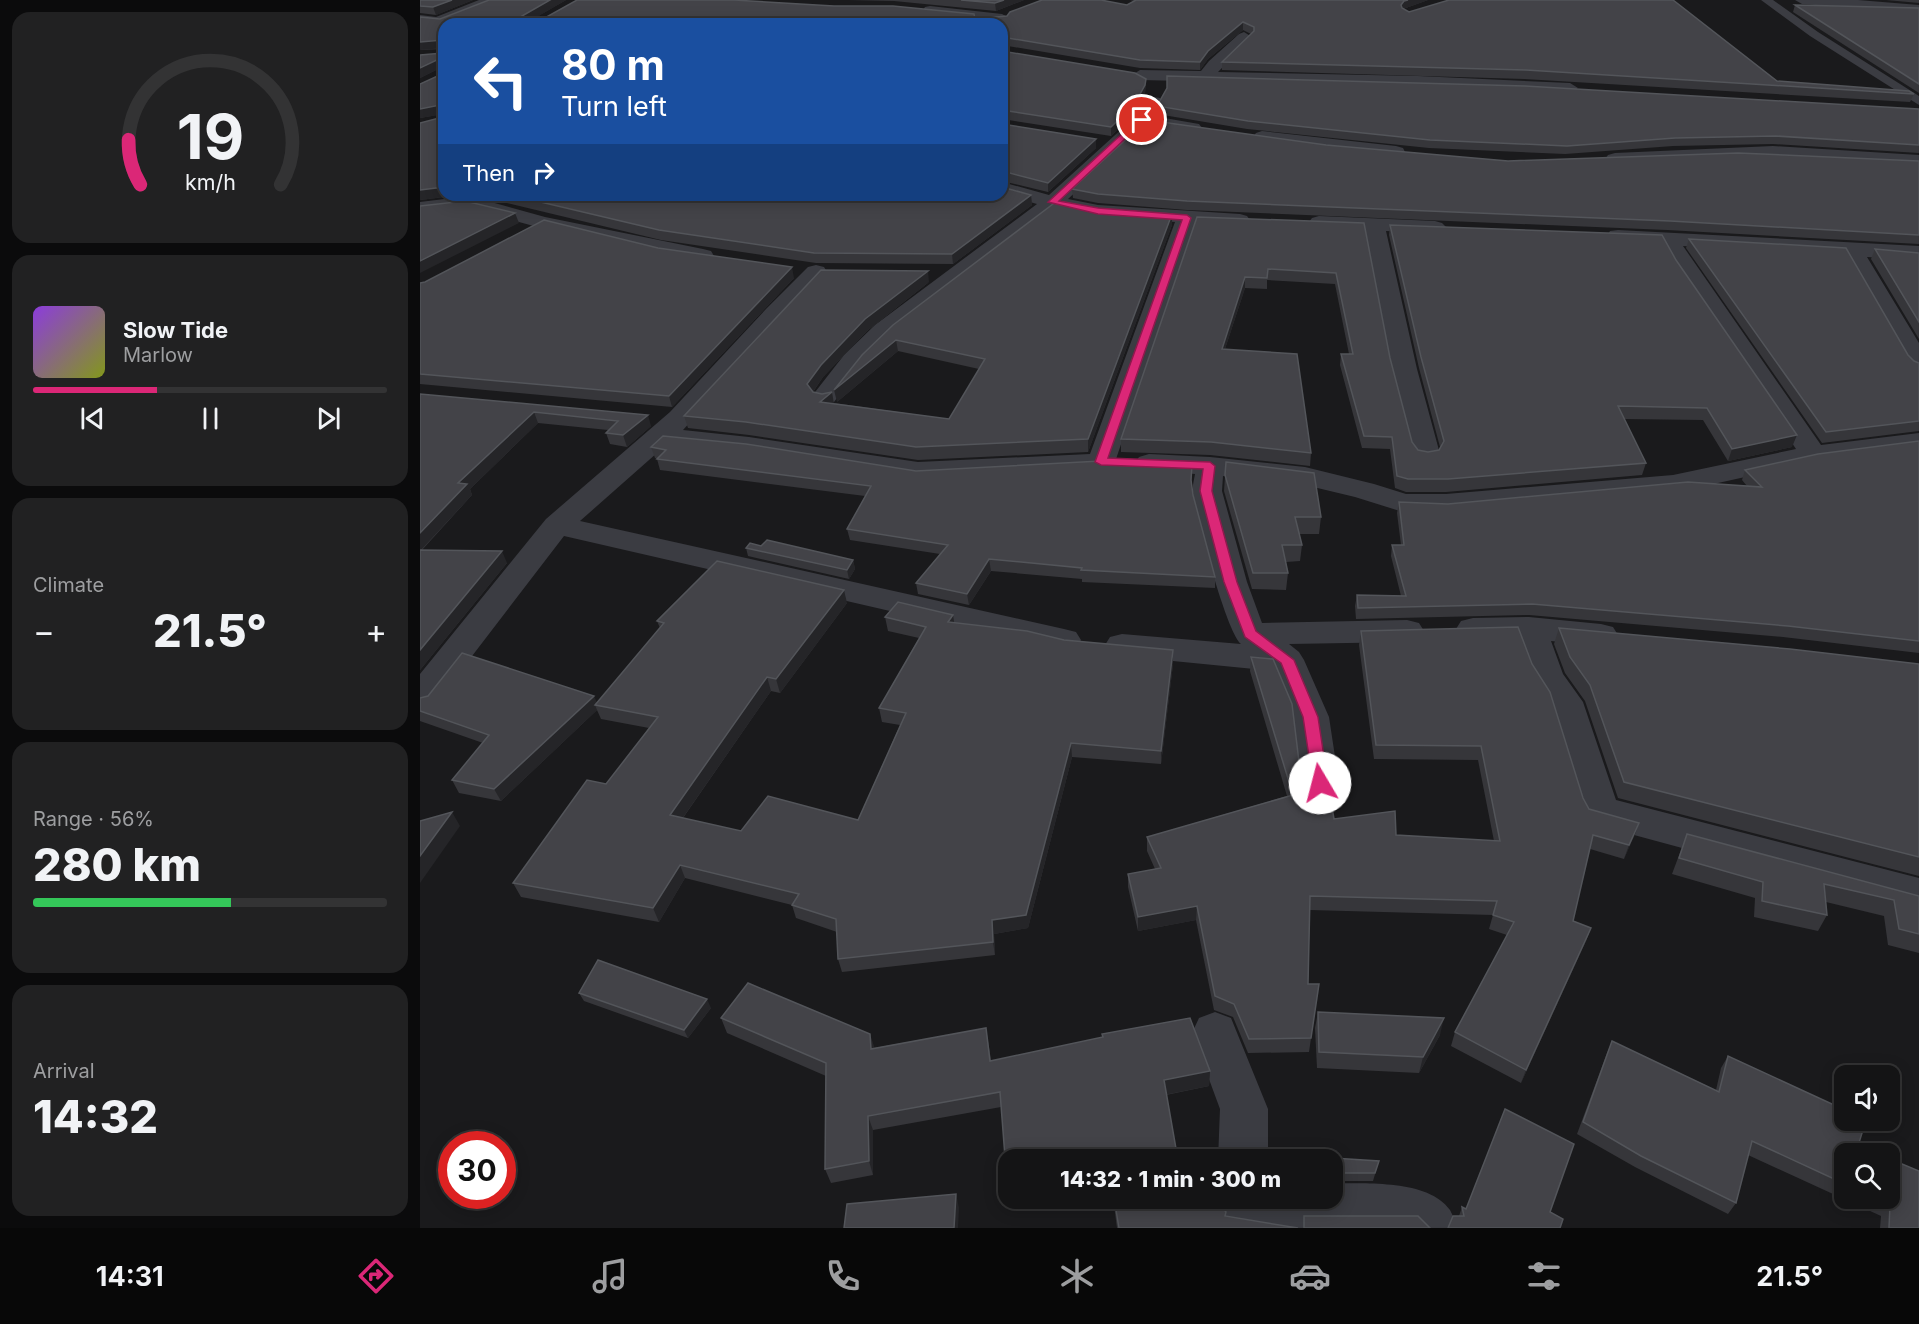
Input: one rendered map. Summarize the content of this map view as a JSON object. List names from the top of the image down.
{
  "page": {
    "turn": ["80 m", "Turn left"],
    "then": "Then",
    "song": ["Slow Tide", "Marlow"],
    "tile": [
      "Climate",
      ["Range · 56%", "280 km"],
      ["Arrival", "14:32"]
    ],
    "heat": ["−", "21.5°", "+"],
    "limit": "30",
    "trip": "14:32 · 1 min · 300 m",
    "tabs": ["14:31", "21.5°"],
    "gauge": ["19", "km/h"]
  }
}
